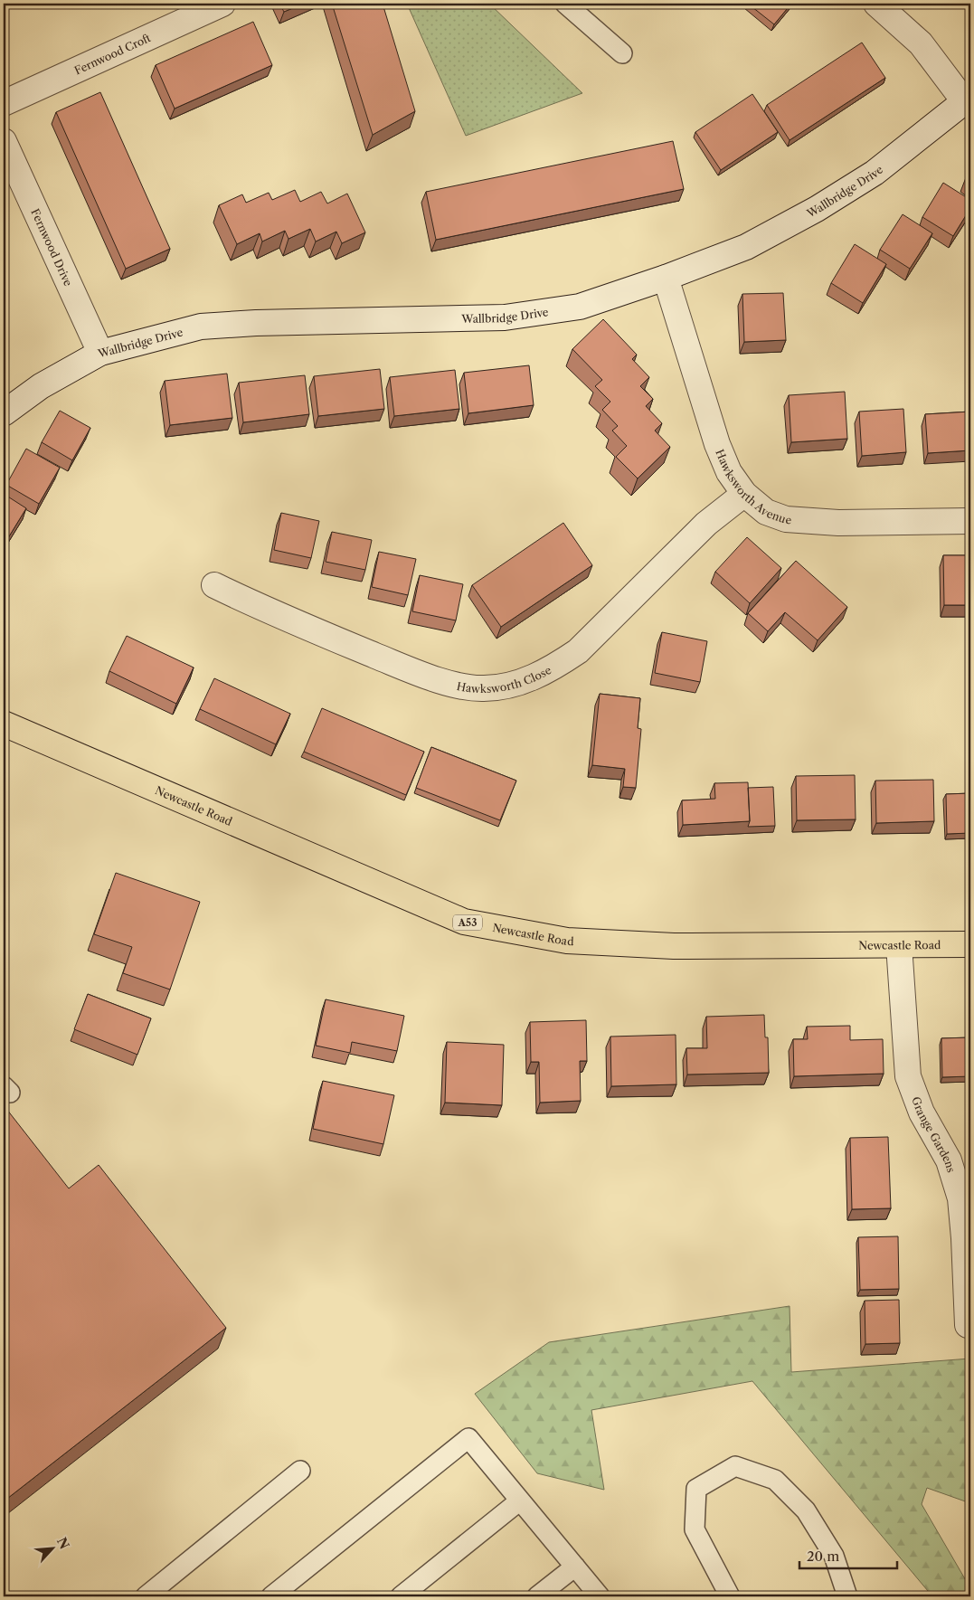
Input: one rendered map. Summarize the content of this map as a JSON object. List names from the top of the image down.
{
  "streets": {
    "highway": ["Newcastle Road", "A53"],
    "street": [
      "Fernwood Croft",
      "Wallbridge Drive",
      "Fernwood Drive",
      "Hawksworth Avenue",
      "Hawksworth Close",
      "Grange Gardens"
    ]
  },
  "crossings": [
    ["Wallbridge Drive", "Fernwood Drive"],
    ["Wallbridge Drive", "Hawksworth Avenue"],
    ["Hawksworth Avenue", "Hawksworth Close"],
    ["Newcastle Road", "Grange Gardens"]
  ],
  "scale_bar": "20 m",
  "north": "top right"
}
